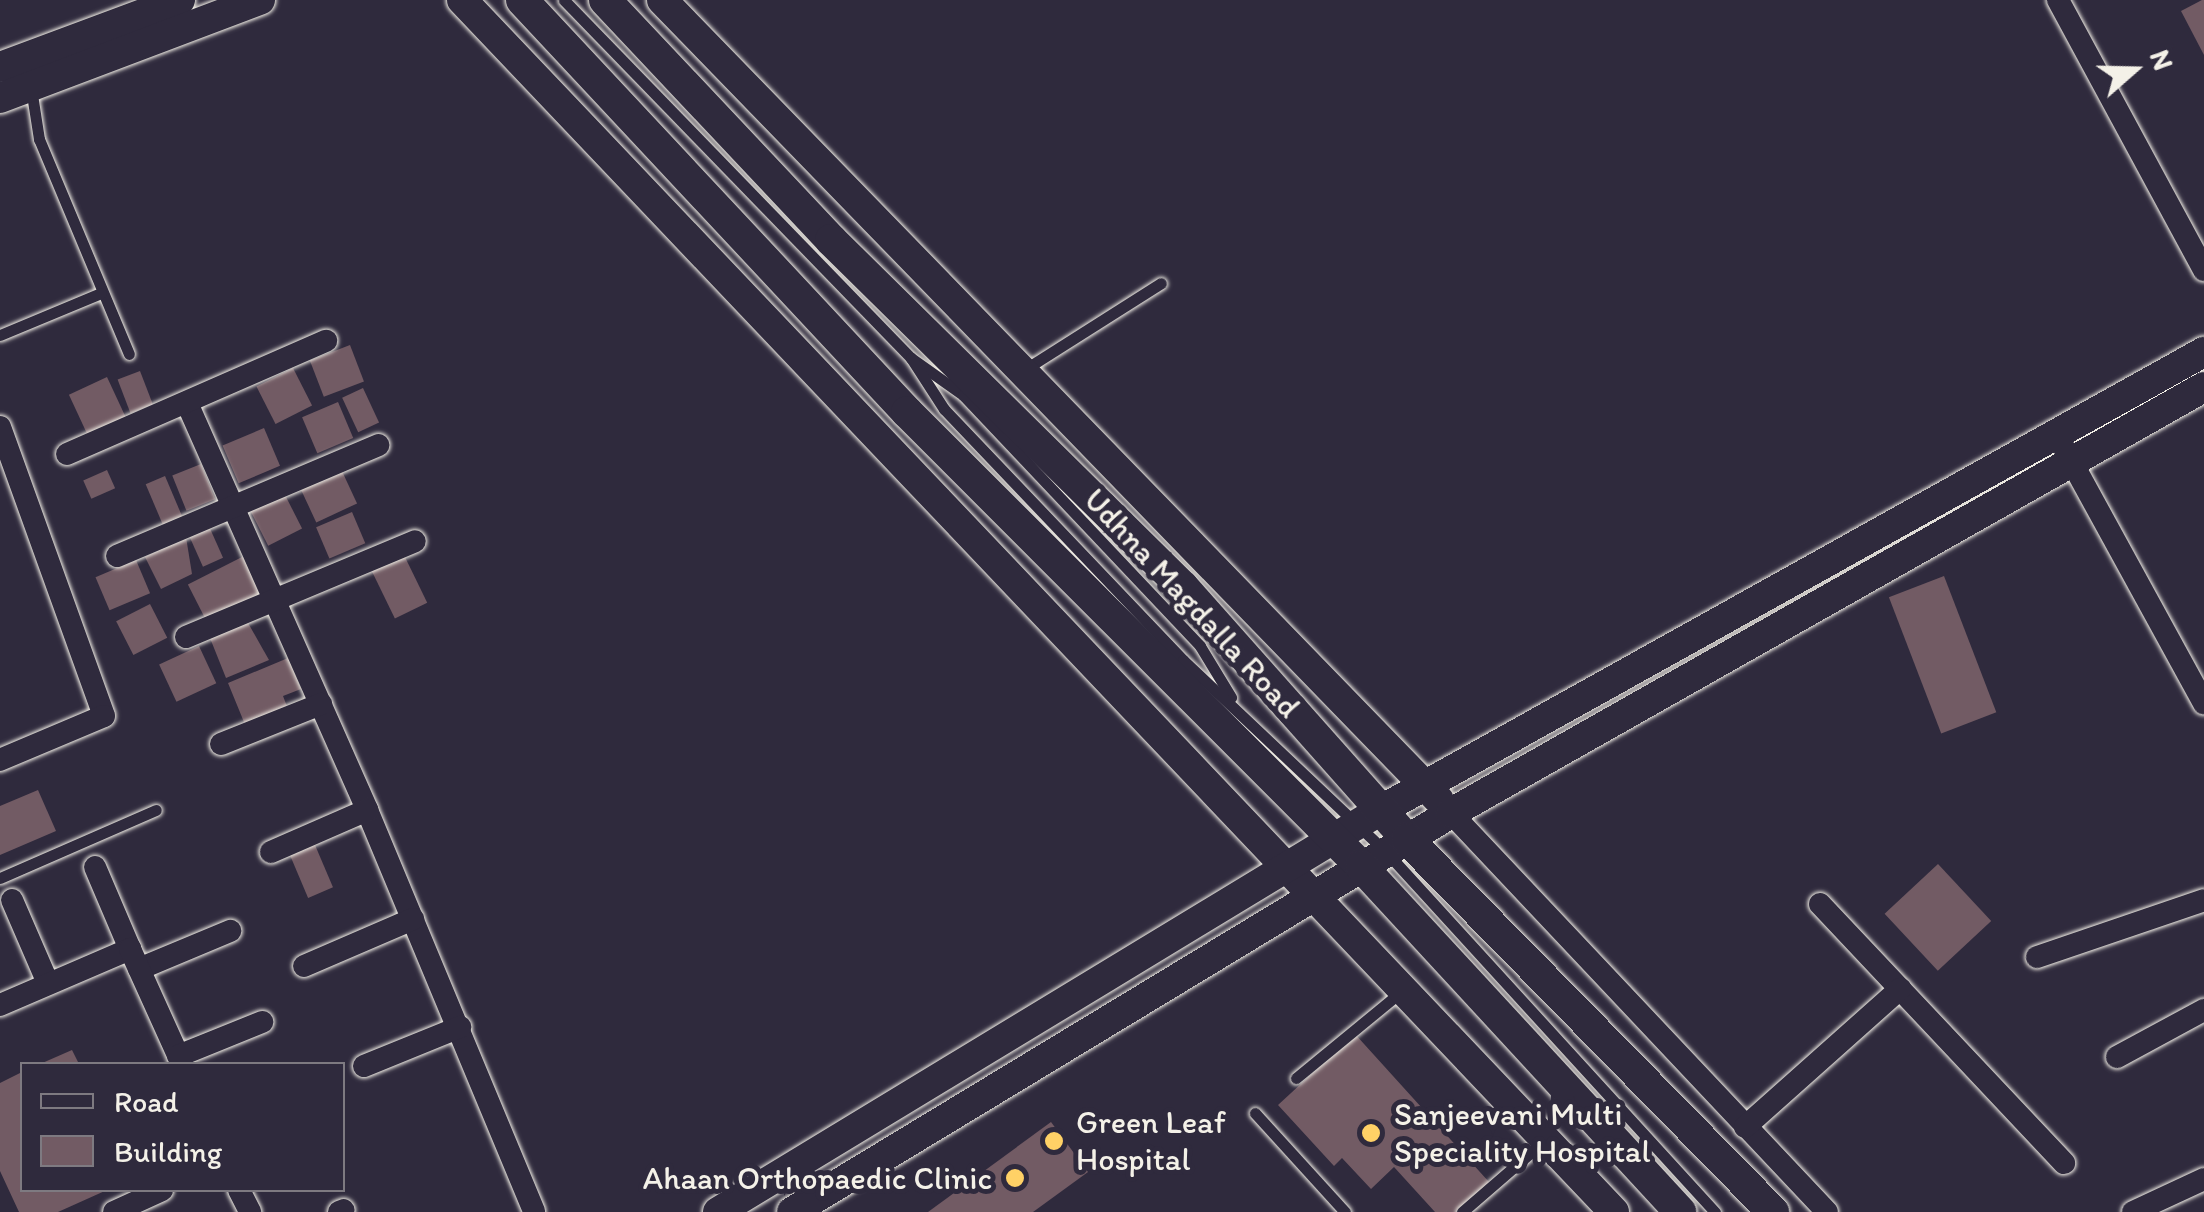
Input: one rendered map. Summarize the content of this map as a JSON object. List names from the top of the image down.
{
  "streets": {
    "main road": ["Udhna Magdalla Road"]
  },
  "places": ["Sanjeevani Multi Speciality Hospital", "Green Leaf Hospital", "Ahaan Orthopaedic Clinic"],
  "legend": ["Road", "Building"],
  "north": "right"
}
